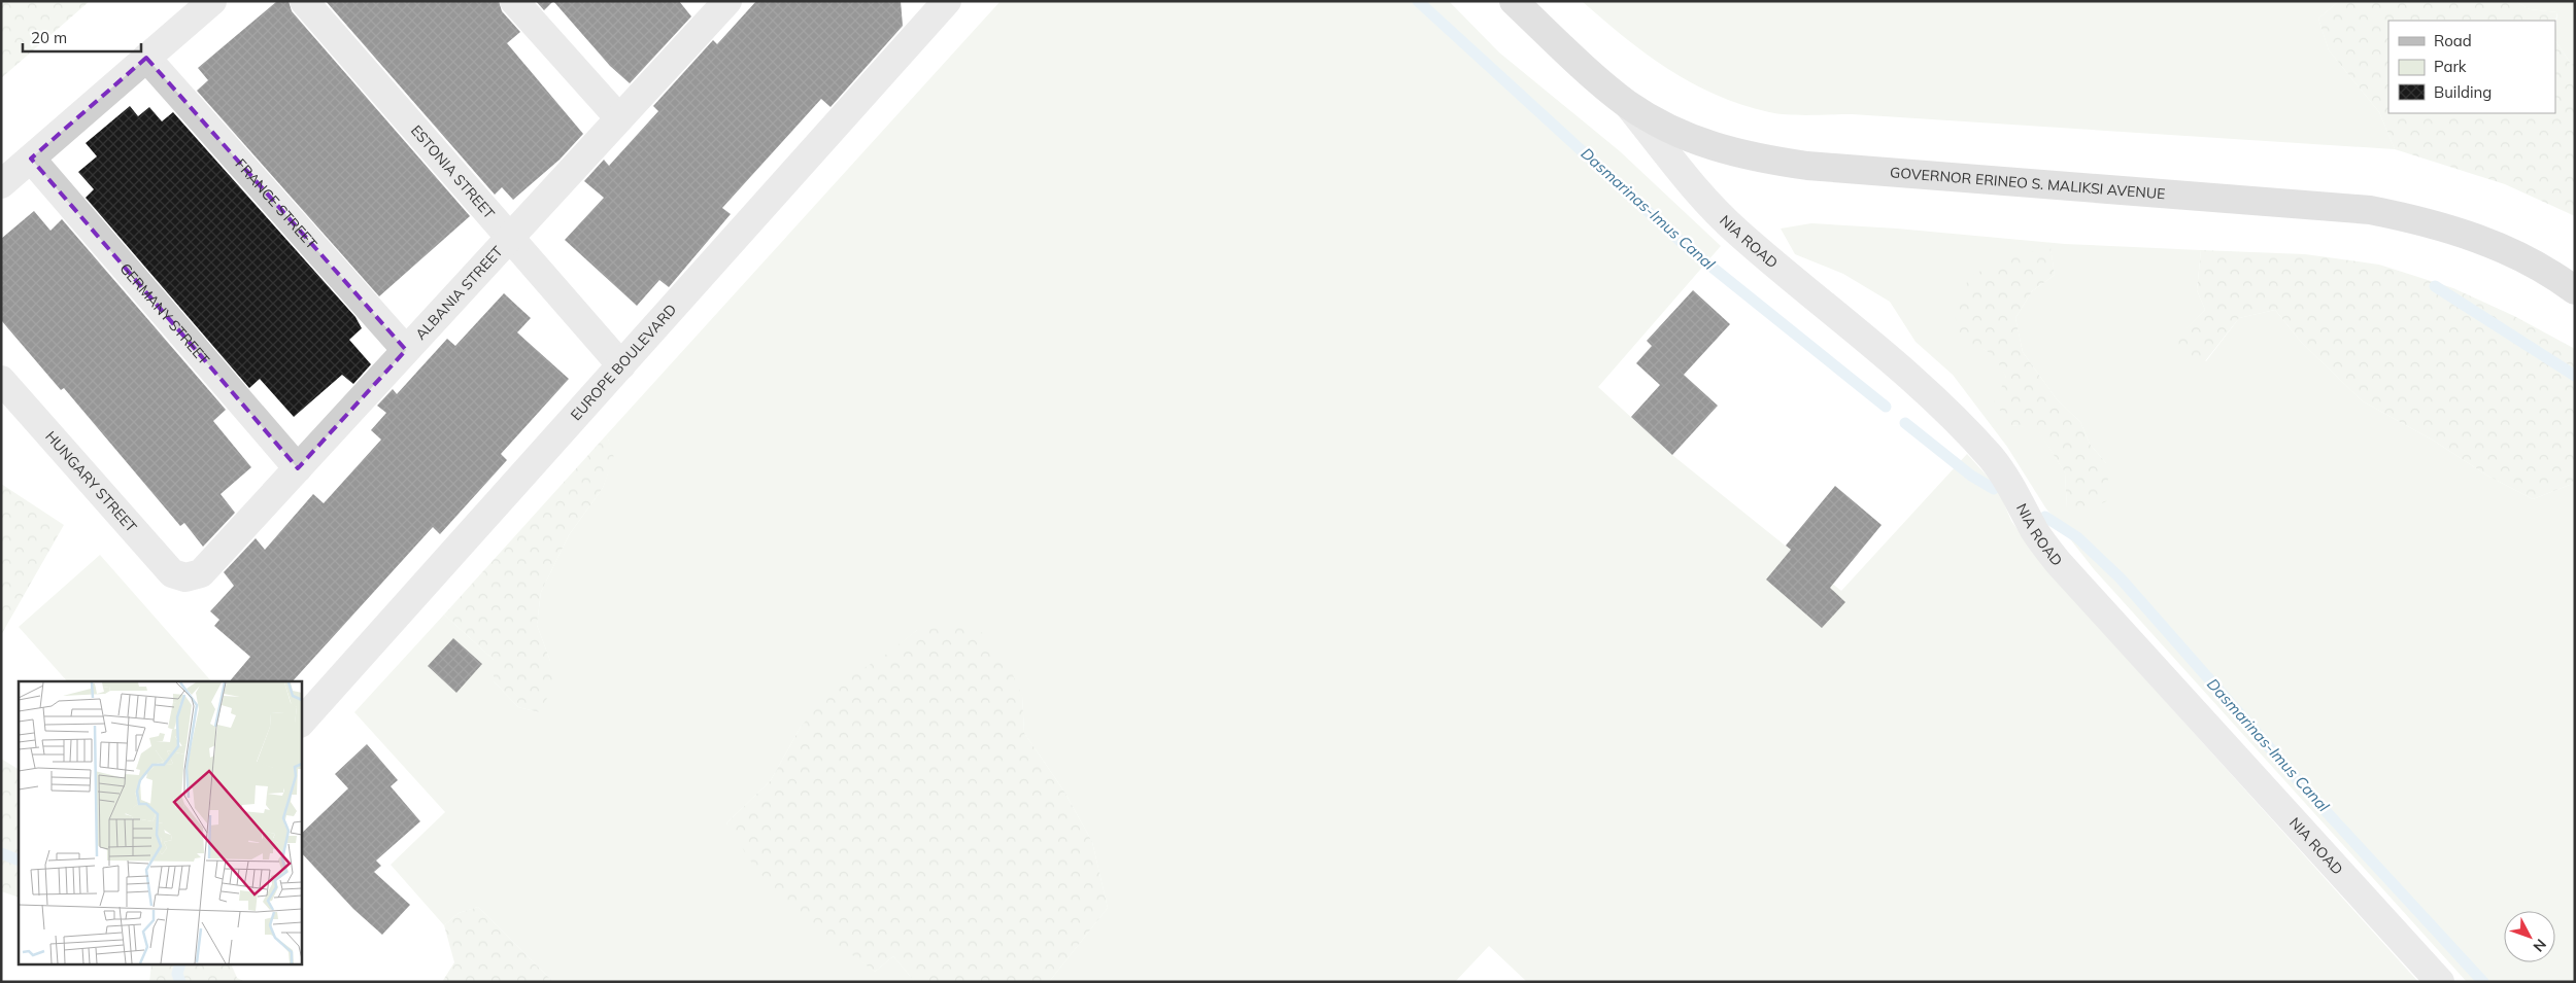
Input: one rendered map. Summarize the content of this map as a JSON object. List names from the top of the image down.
{
  "streets": {
    "main road": ["GOVERNOR ERINEO S. MALIKSI AVENUE"],
    "street": [
      "ESTONIA STREET",
      "FRANCE STREET",
      "NIA ROAD",
      "ALBANIA STREET",
      "GERMANY STREET",
      "EUROPE BOULEVARD",
      "HUNGARY STREET"
    ]
  },
  "crossings": [
    ["ESTONIA STREET", "ALBANIA STREET"],
    ["ESTONIA STREET", "EUROPE BOULEVARD"],
    ["GOVERNOR ERINEO S. MALIKSI AVENUE", "NIA ROAD"],
    ["FRANCE STREET", "ALBANIA STREET"],
    ["ALBANIA STREET", "GERMANY STREET"],
    ["ALBANIA STREET", "HUNGARY STREET"]
  ],
  "water": ["Dasmarinas-Imus Canal"],
  "legend": ["Road", "Park", "Building"],
  "scale_bar": "20 m",
  "north": "bottom right"
}
